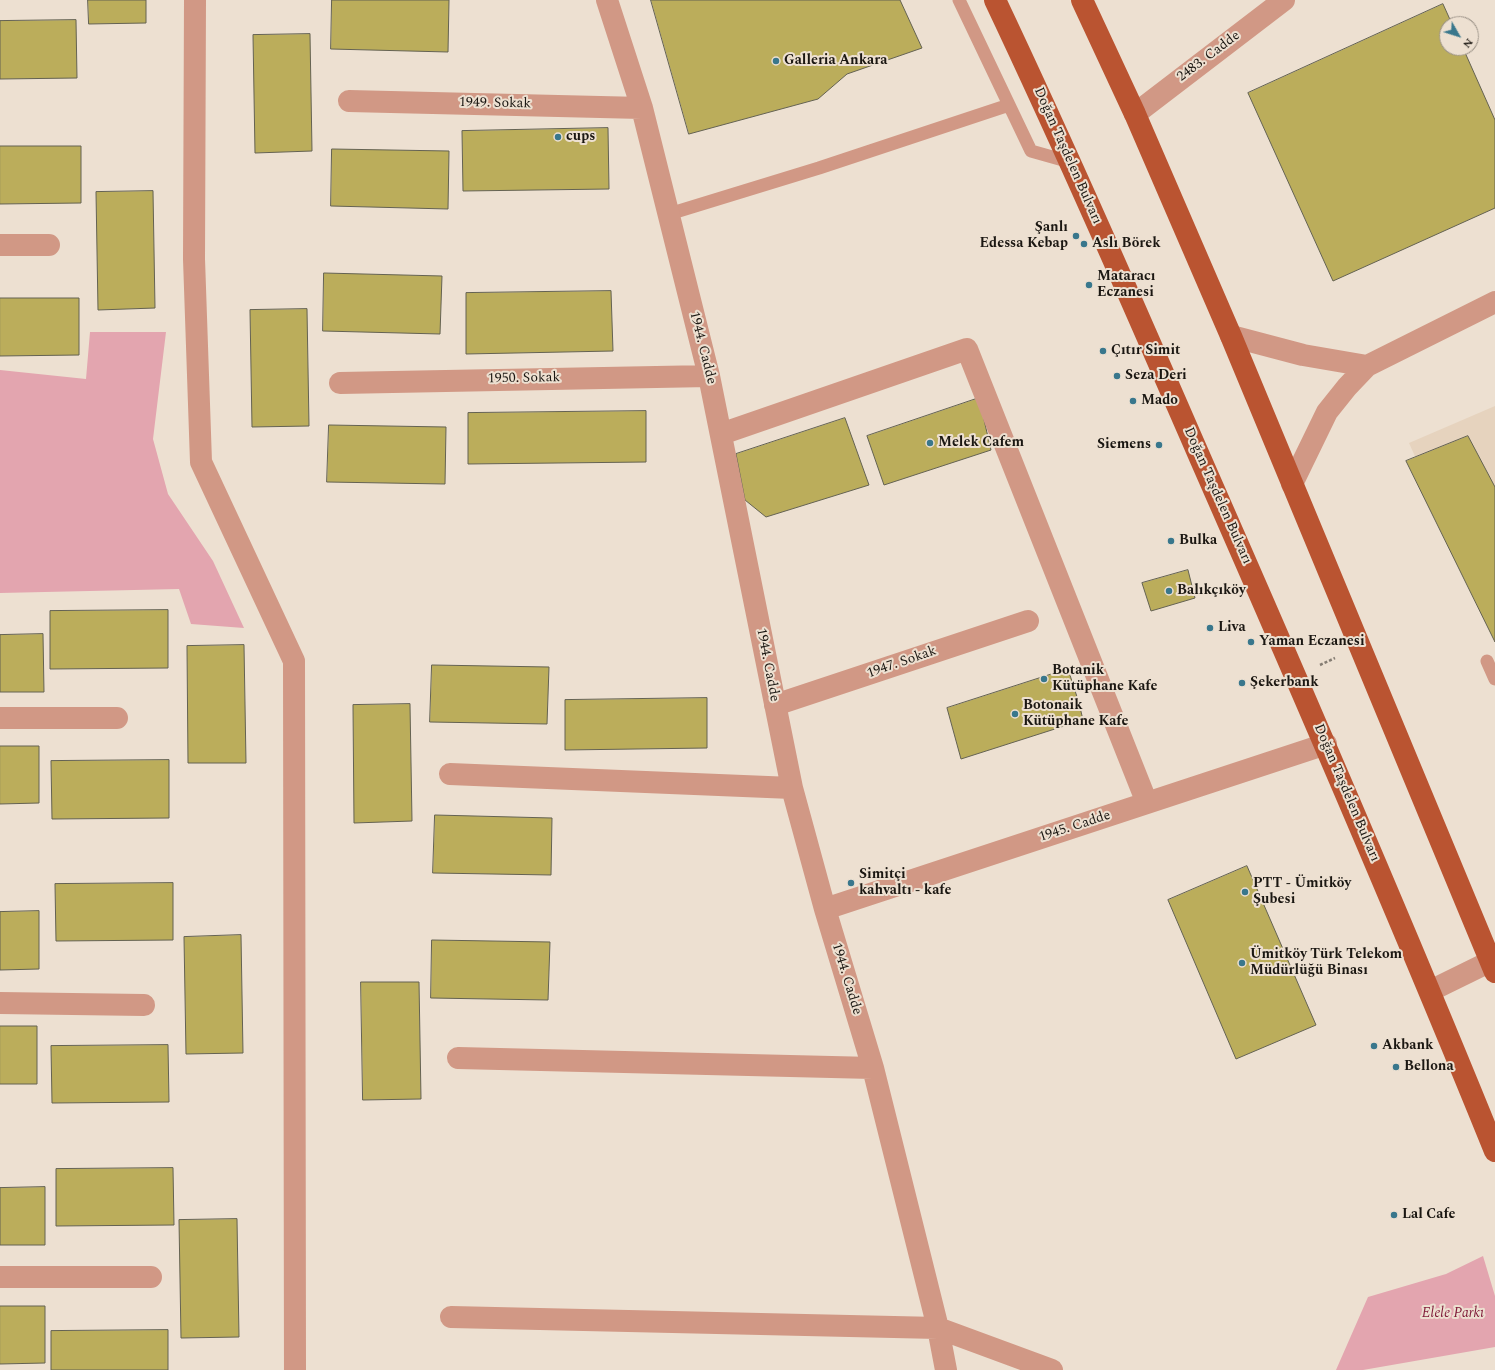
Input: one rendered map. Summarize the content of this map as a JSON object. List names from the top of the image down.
{
  "streets": {
    "main road": ["Doğan Taşdelen Bulvarı"],
    "street": [
      "2483. Cadde",
      "1949. Sokak",
      "1944. Cadde",
      "1950. Sokak",
      "1947. Sokak",
      "1945. Cadde"
    ]
  },
  "crossings": [
    ["1949. Sokak", "1944. Cadde"],
    ["Doğan Taşdelen Bulvarı", "1945. Cadde"],
    ["1944. Cadde", "1950. Sokak"],
    ["1944. Cadde", "1947. Sokak"],
    ["1944. Cadde", "1945. Cadde"]
  ],
  "parks": ["Elele Parkı"],
  "places": [
    "Galleria Ankara",
    "cups",
    "Şanlı Edessa Kebap",
    "Aslı Börek",
    "Mataracı Eczanesi",
    "Çıtır Simit",
    "Seza Deri",
    "Mado",
    "Melek Cafem",
    "Siemens",
    "Bulka",
    "Balıkçıköy",
    "Liva",
    "Yaman Eczanesi",
    "Botanik Kütüphane Kafe",
    "Şekerbank",
    "Botonaik Kütüphane Kafe",
    "Simitçi kahvaltı - kafe",
    "PTT - Ümitköy Şubesi",
    "Ümitköy Türk Telekom Müdürlüğü Binası",
    "Akbank",
    "Bellona",
    "Lal Cafe"
  ],
  "north": "bottom right"
}
